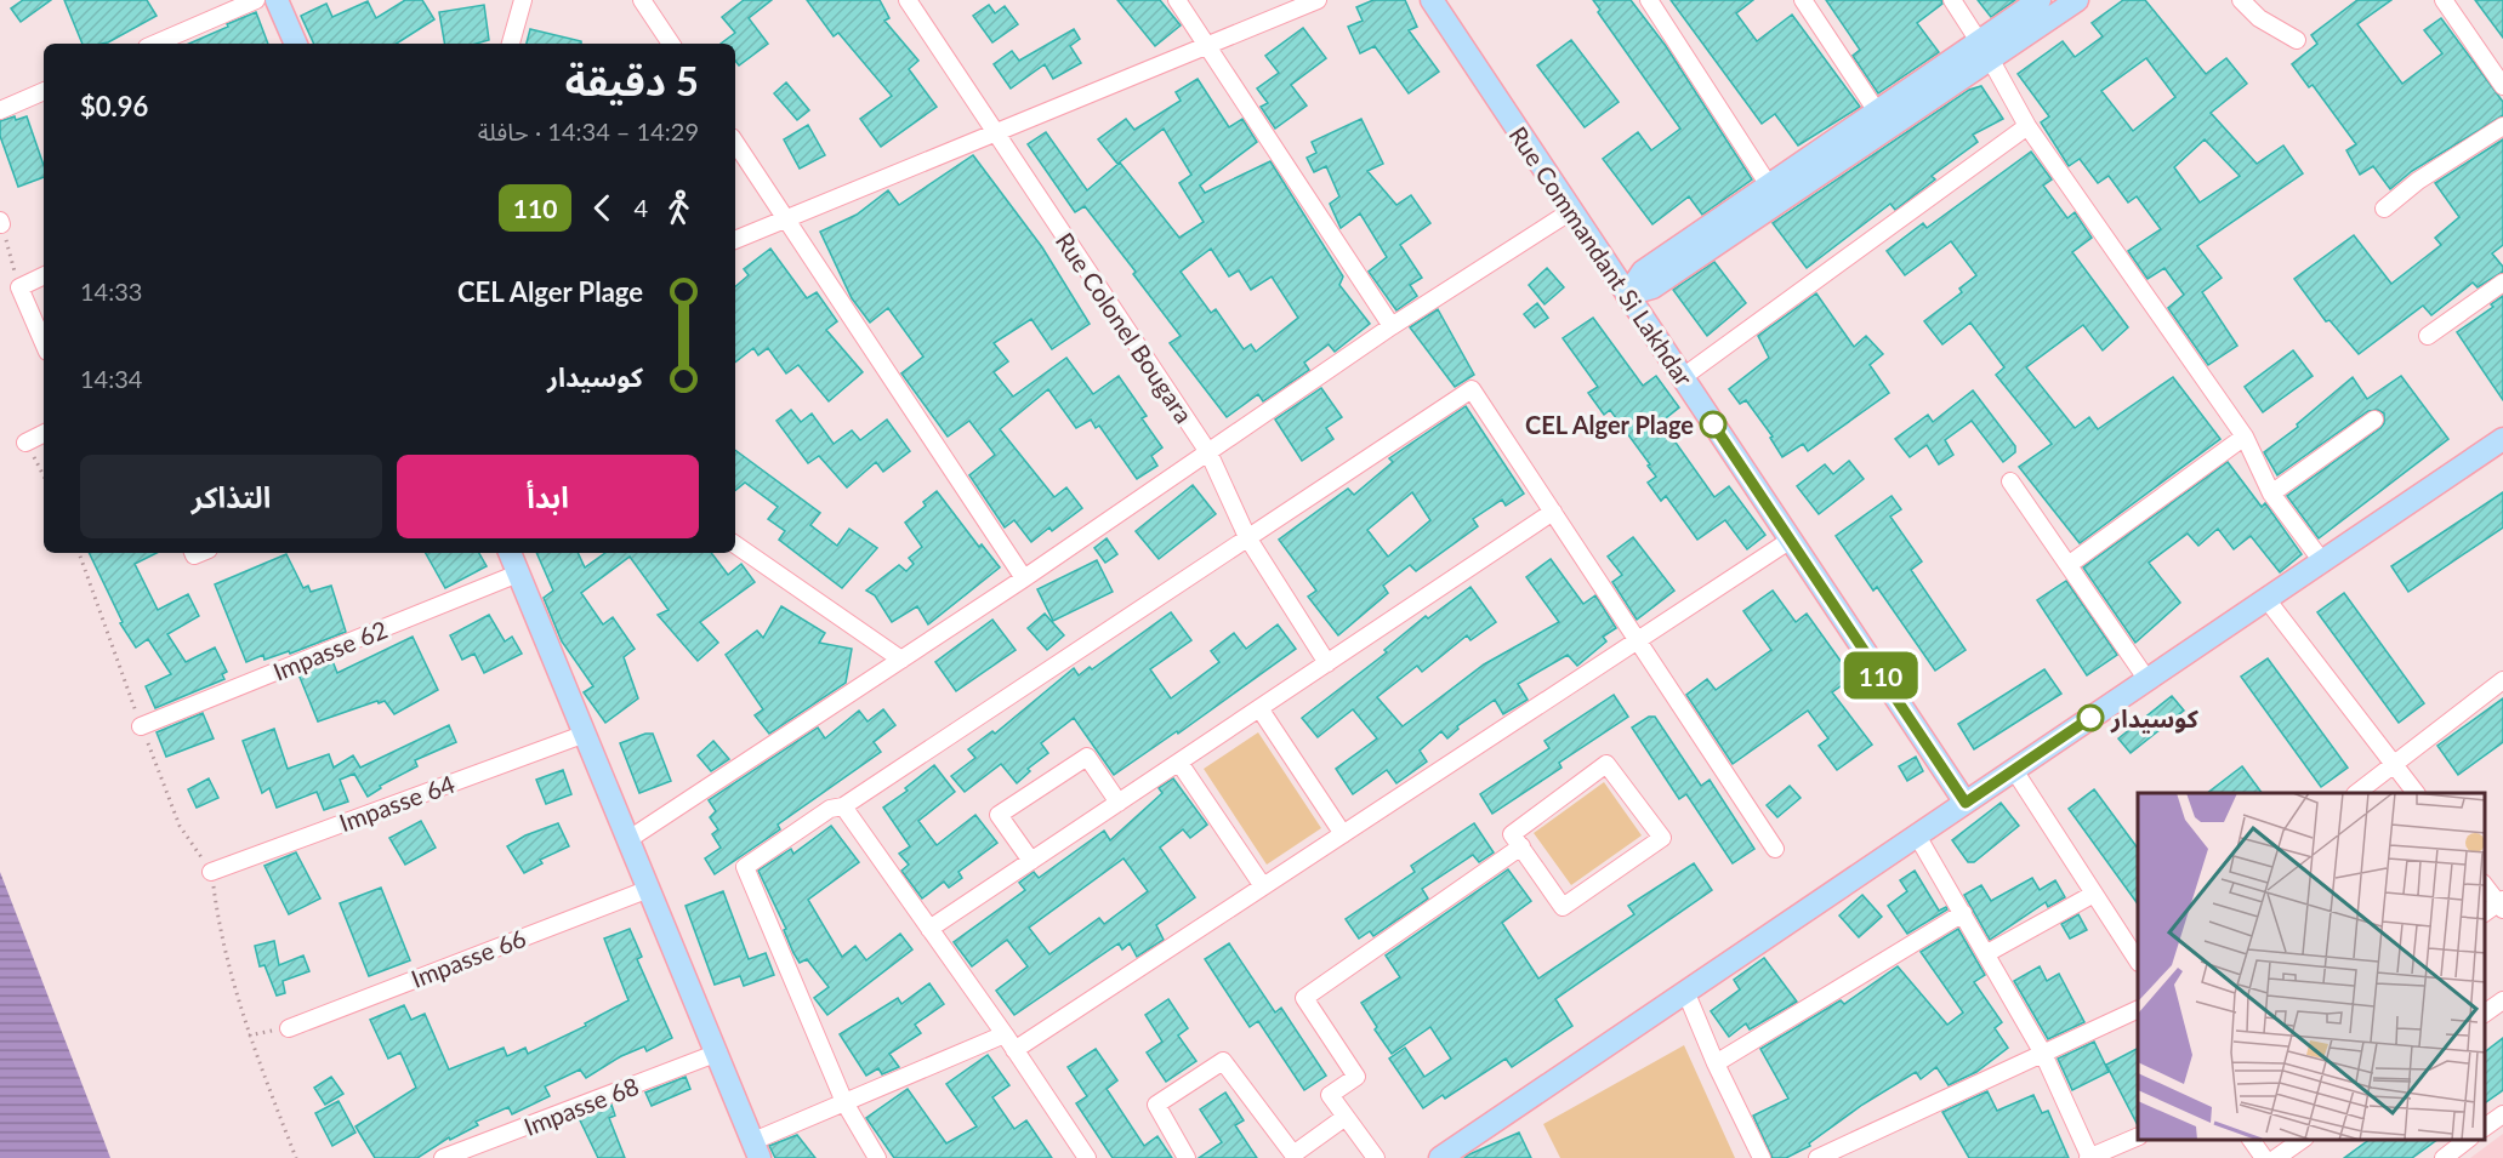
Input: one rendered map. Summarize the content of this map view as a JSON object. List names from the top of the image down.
{
  "streets": {
    "main road": ["Rue Commandant Si Lakhdar"],
    "street": [
      "Rue Colonel Bougara",
      "Impasse 62",
      "Impasse 64",
      "Impasse 66",
      "Impasse 68"
    ]
  },
  "places": ["CEL Alger Plage", "كوسيدار"],
  "lines": ["bus line 110"],
  "page": {
    "on_map": "110",
    "heading": ["5 دقيقة", "14:29 – 14:34 · حافلة", "$0.96"],
    "legs": ["4", "110"],
    "list": [
      {
        "name": "CEL Alger Plage",
        "value": "14:33"
      },
      {
        "name": "كوسيدار",
        "value": "14:34"
      }
    ],
    "buttons": ["ابدأ", "التذاكر"]
  }
}
